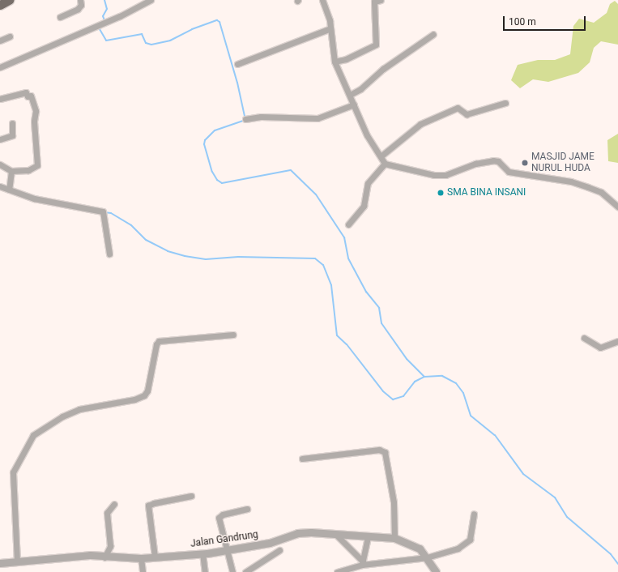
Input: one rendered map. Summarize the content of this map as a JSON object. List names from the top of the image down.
{
  "streets": {
    "street": ["Jalan Gandrung"]
  },
  "places": ["MASJID JAME NURUL HUDA", "SMA BINA INSANI"],
  "scale_bar": "100 m"
}
